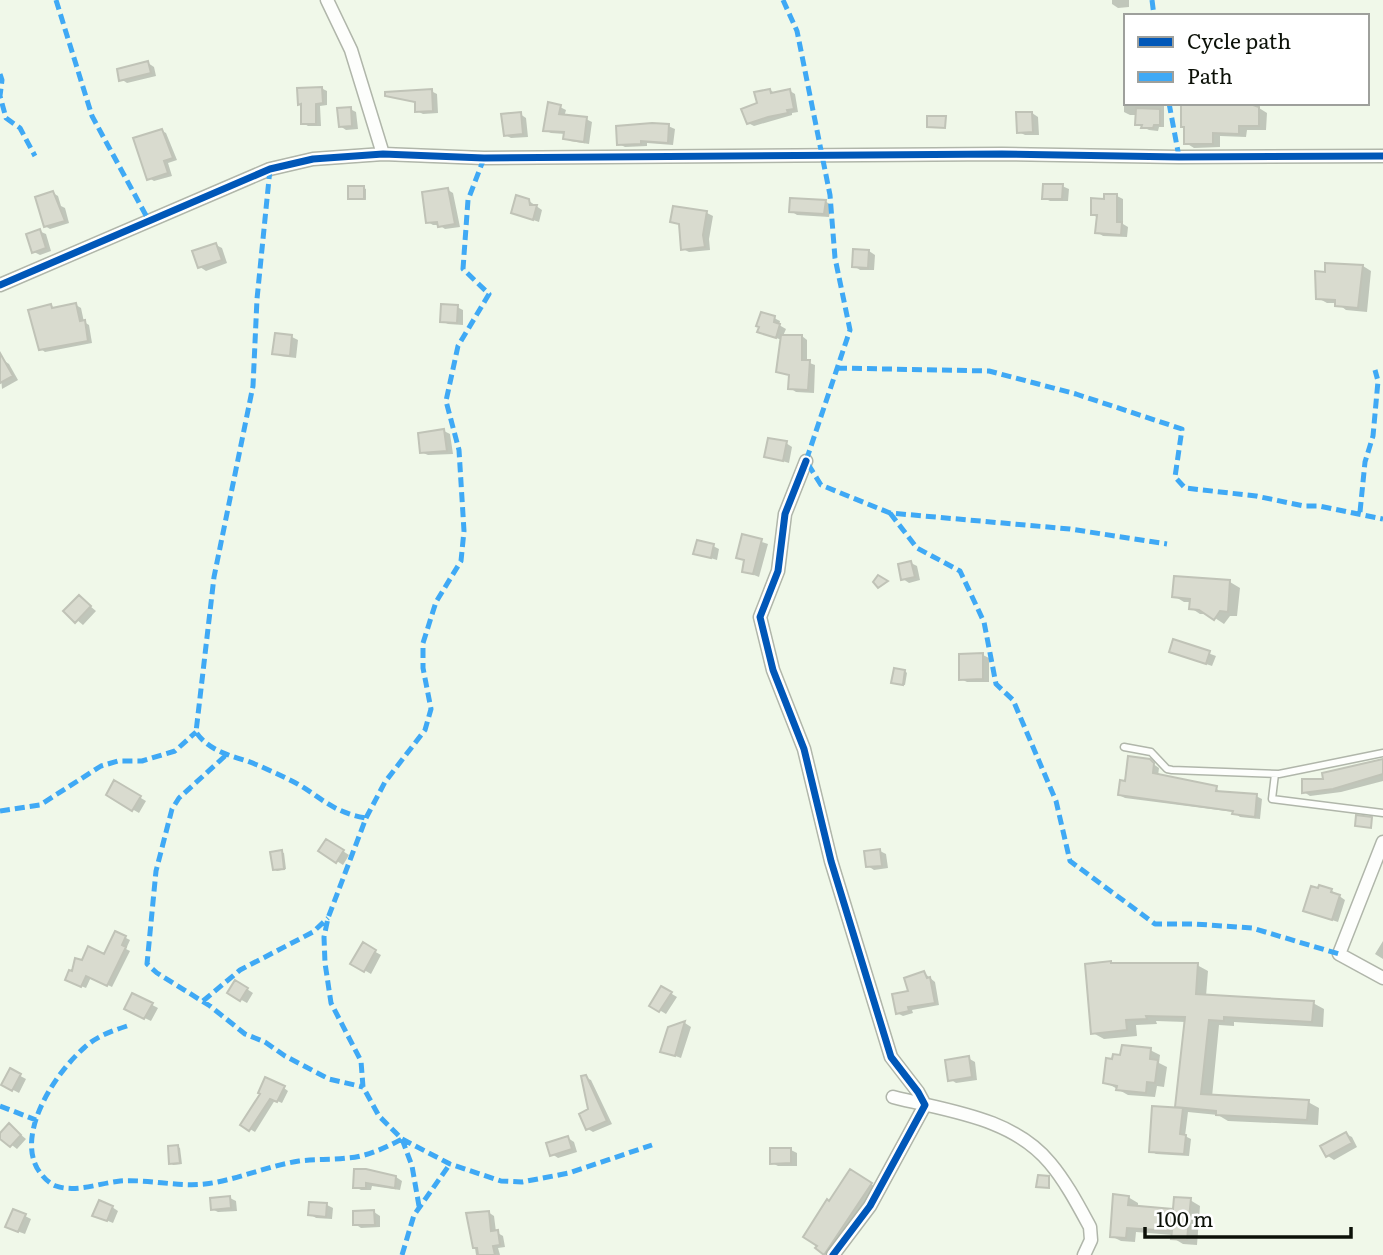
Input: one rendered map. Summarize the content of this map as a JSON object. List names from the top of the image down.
{
  "legend": ["Cycle path", "Path"],
  "scale_bar": "100 m"
}
